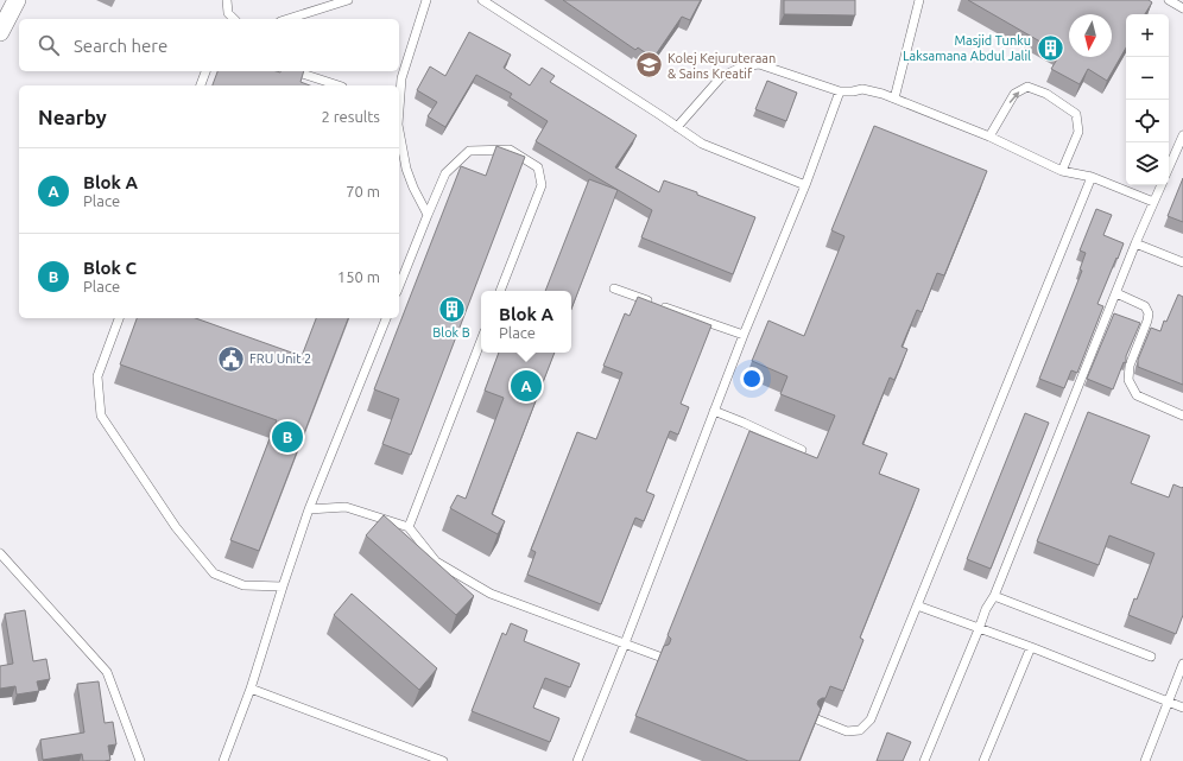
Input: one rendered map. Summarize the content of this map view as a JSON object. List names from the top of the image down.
{
  "places": {
    "building": ["Masjid Tunku Laksamana Abdul Jalil", "Blok B"],
    "school or university": ["Kolej Kejuruteraan & Sains Kreatif"],
    "public building": ["FRU Unit 2"]
  },
  "north": "bottom",
  "page": {
    "map_buttons": ["+", "−"],
    "search": "Search here",
    "heading": ["Nearby", "2 results"],
    "list": [
      {
        "mark": "A",
        "name": "Blok A",
        "note": "Place",
        "value": "70 m"
      },
      {
        "mark": "B",
        "name": "Blok C",
        "note": "Place",
        "value": "150 m"
      }
    ],
    "popup": ["Blok A", "Place"],
    "pins": ["A", "B"]
  }
}
